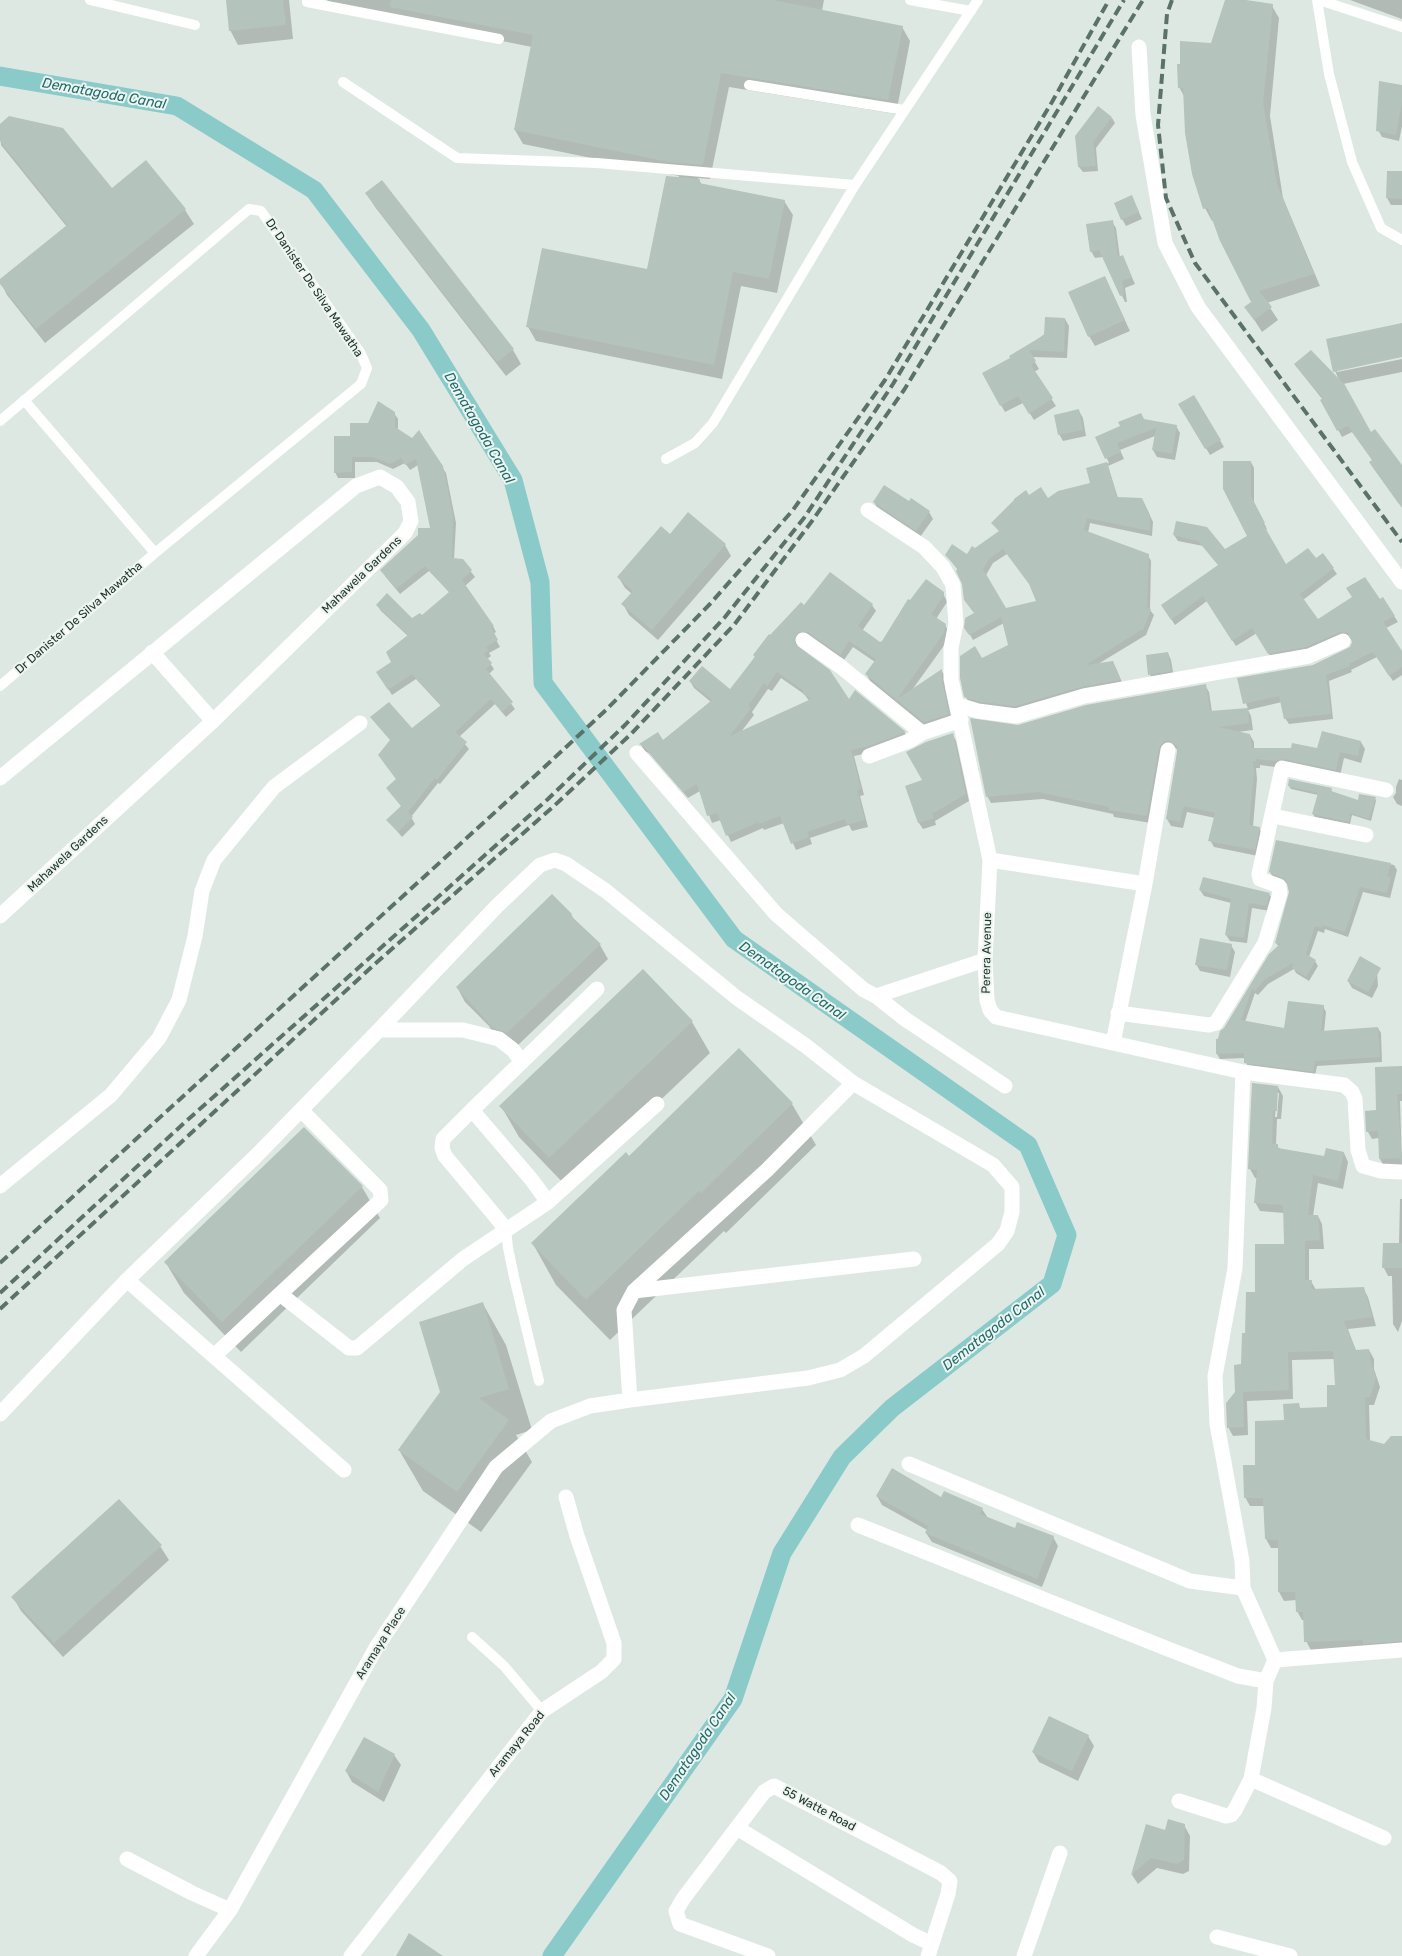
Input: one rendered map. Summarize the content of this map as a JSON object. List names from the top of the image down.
{
  "streets": {
    "street": [
      "Mahawela Gardens",
      "Perera Avenue",
      "Aramaya Place",
      "Aramaya Road",
      "55 Watte Road"
    ],
    "lane": ["Dr Danister De Silva Mawatha"]
  },
  "water": ["Dematagoda Canal"]
}
